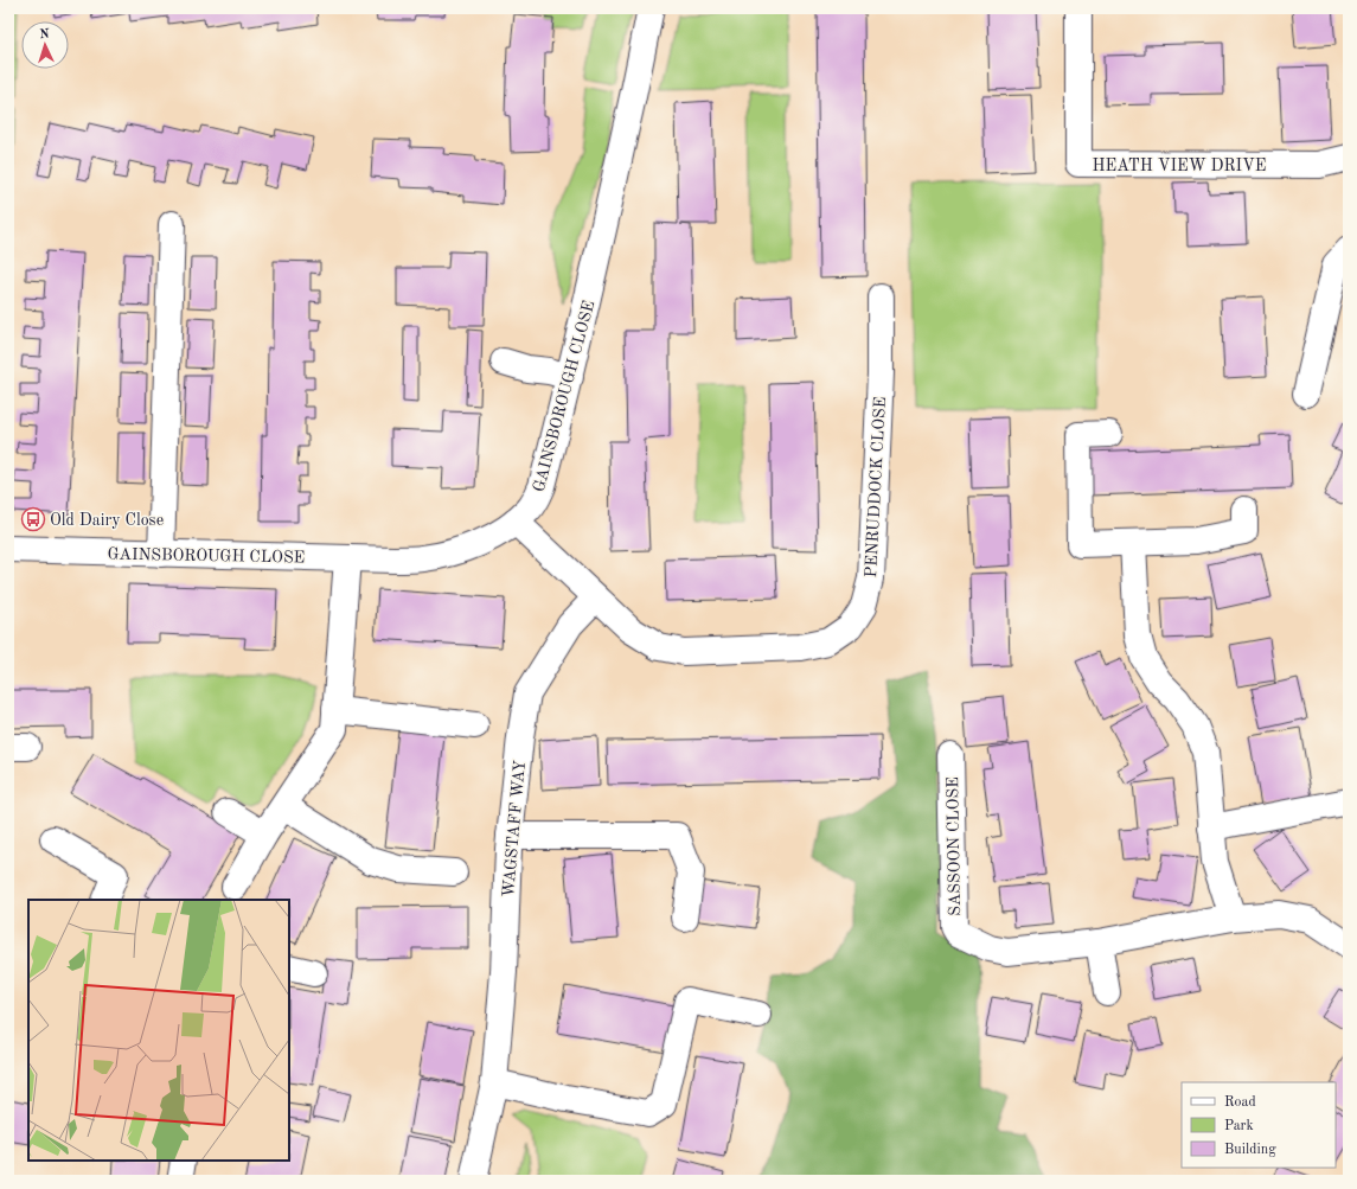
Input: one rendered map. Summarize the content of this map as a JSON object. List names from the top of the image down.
{
  "streets": {
    "street": [
      "HEATH VIEW DRIVE",
      "GAINSBOROUGH CLOSE",
      "PENRUDDOCK CLOSE",
      "WAGSTAFF WAY",
      "SASSOON CLOSE"
    ]
  },
  "crossings": [
    ["GAINSBOROUGH CLOSE", "PENRUDDOCK CLOSE"],
    ["PENRUDDOCK CLOSE", "WAGSTAFF WAY"]
  ],
  "places": {
    "bus stop": ["Old Dairy Close"]
  },
  "legend": ["Road", "Park", "Building"],
  "north": "top"
}
